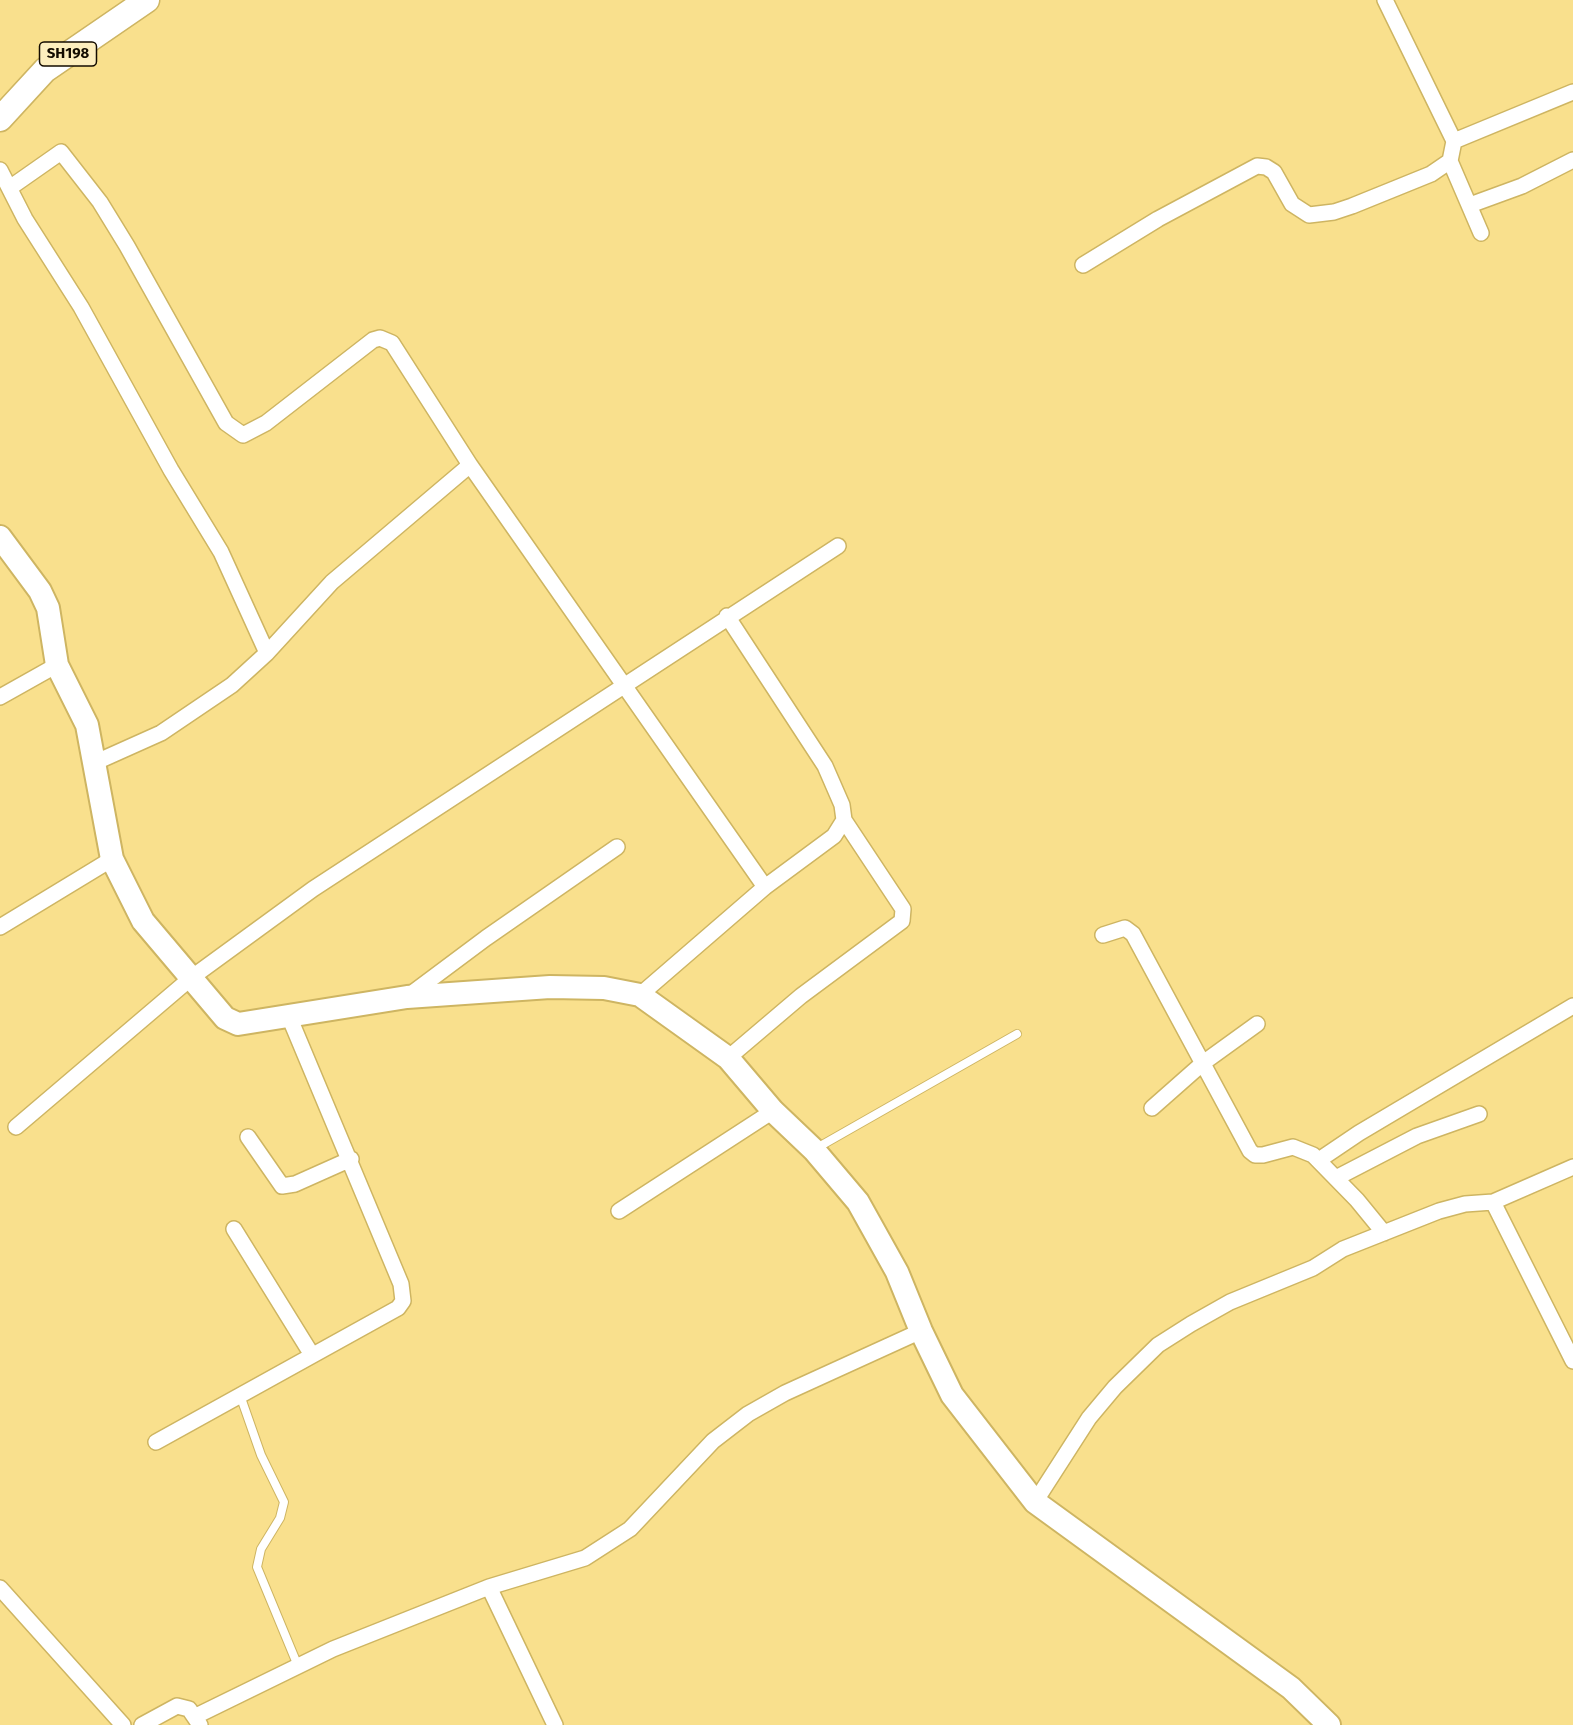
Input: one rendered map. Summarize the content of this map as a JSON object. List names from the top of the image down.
{
  "streets": {
    "main road": ["SH198"]
  }
}
